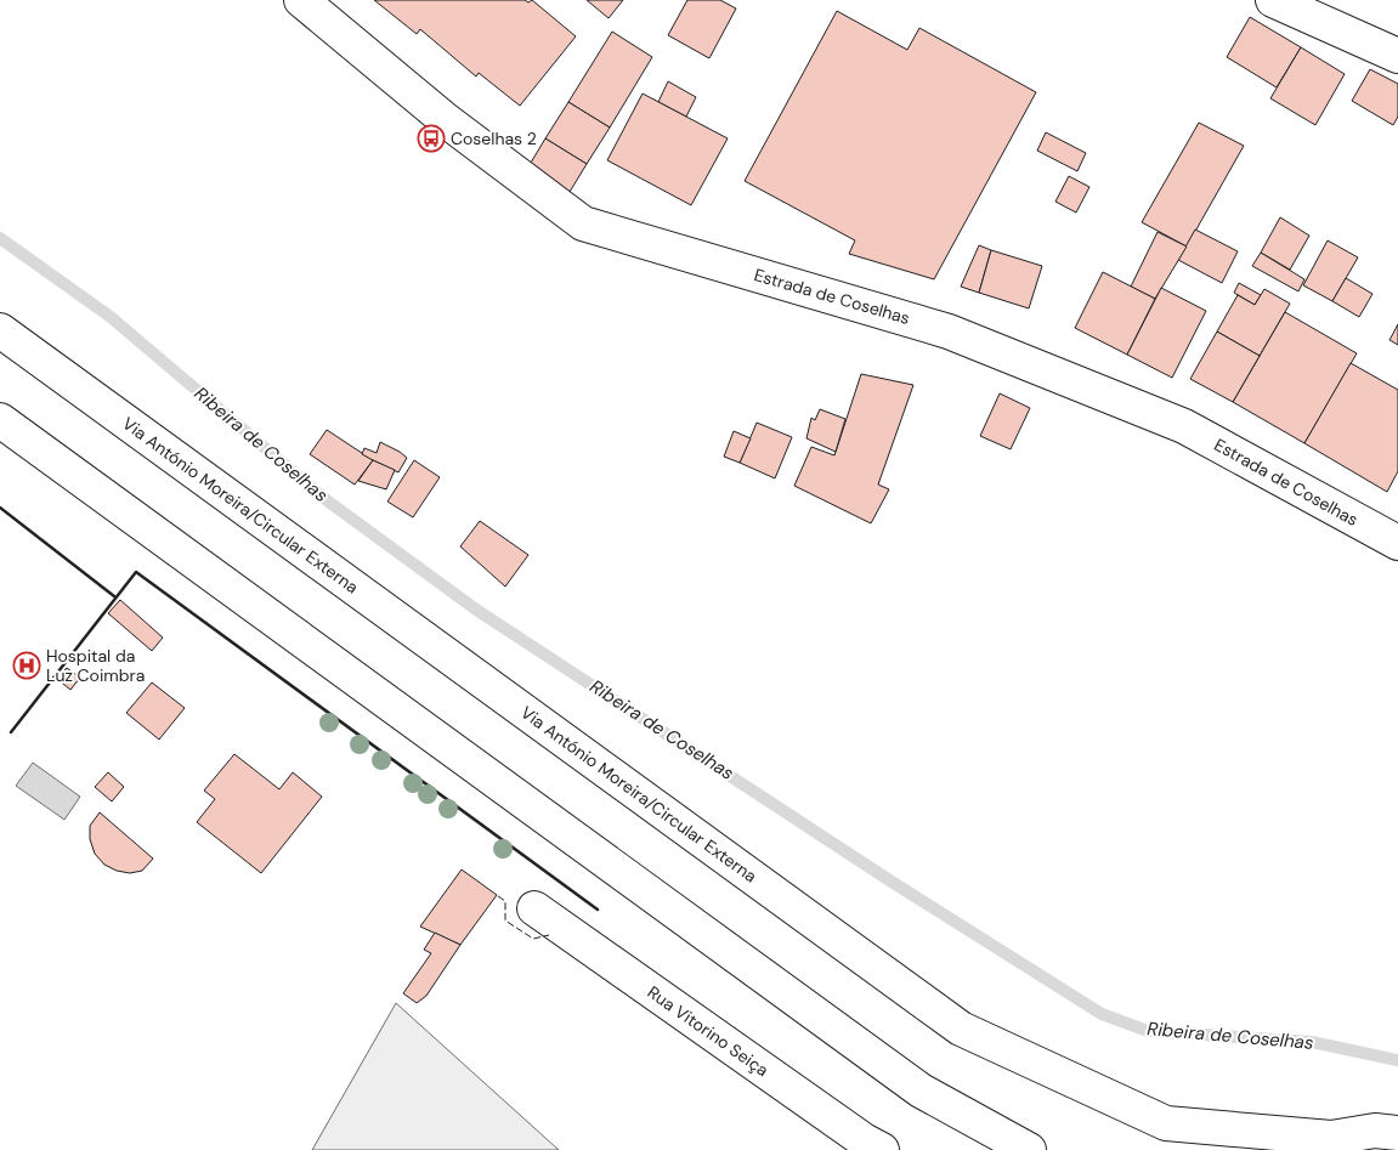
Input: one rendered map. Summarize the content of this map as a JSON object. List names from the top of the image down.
{
  "streets": {
    "main road": ["Estrada de Coselhas", "Via António Moreira/Circular Externa", "Rua Vitorino Seiça"]
  },
  "water": ["Ribeira de Coselhas"],
  "places": {
    "bus stop": ["Coselhas 2"],
    "hospital": ["Hospital da Luz Coimbra"]
  }
}
